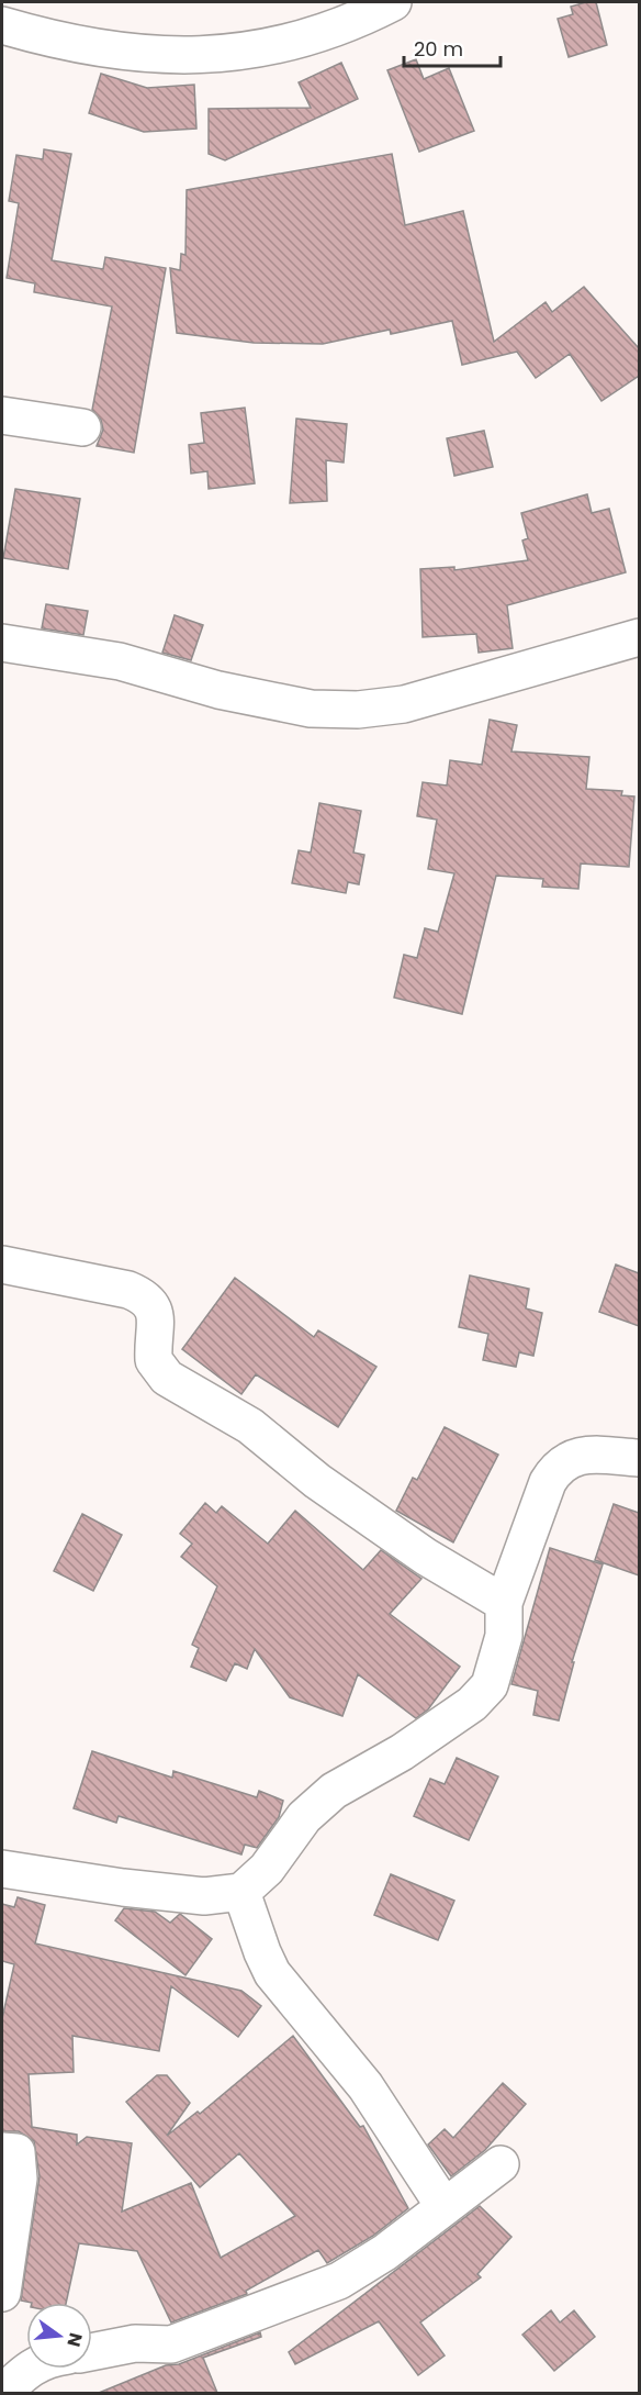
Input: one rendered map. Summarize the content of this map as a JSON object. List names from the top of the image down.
{
  "scale_bar": "20 m",
  "north": "right"
}
